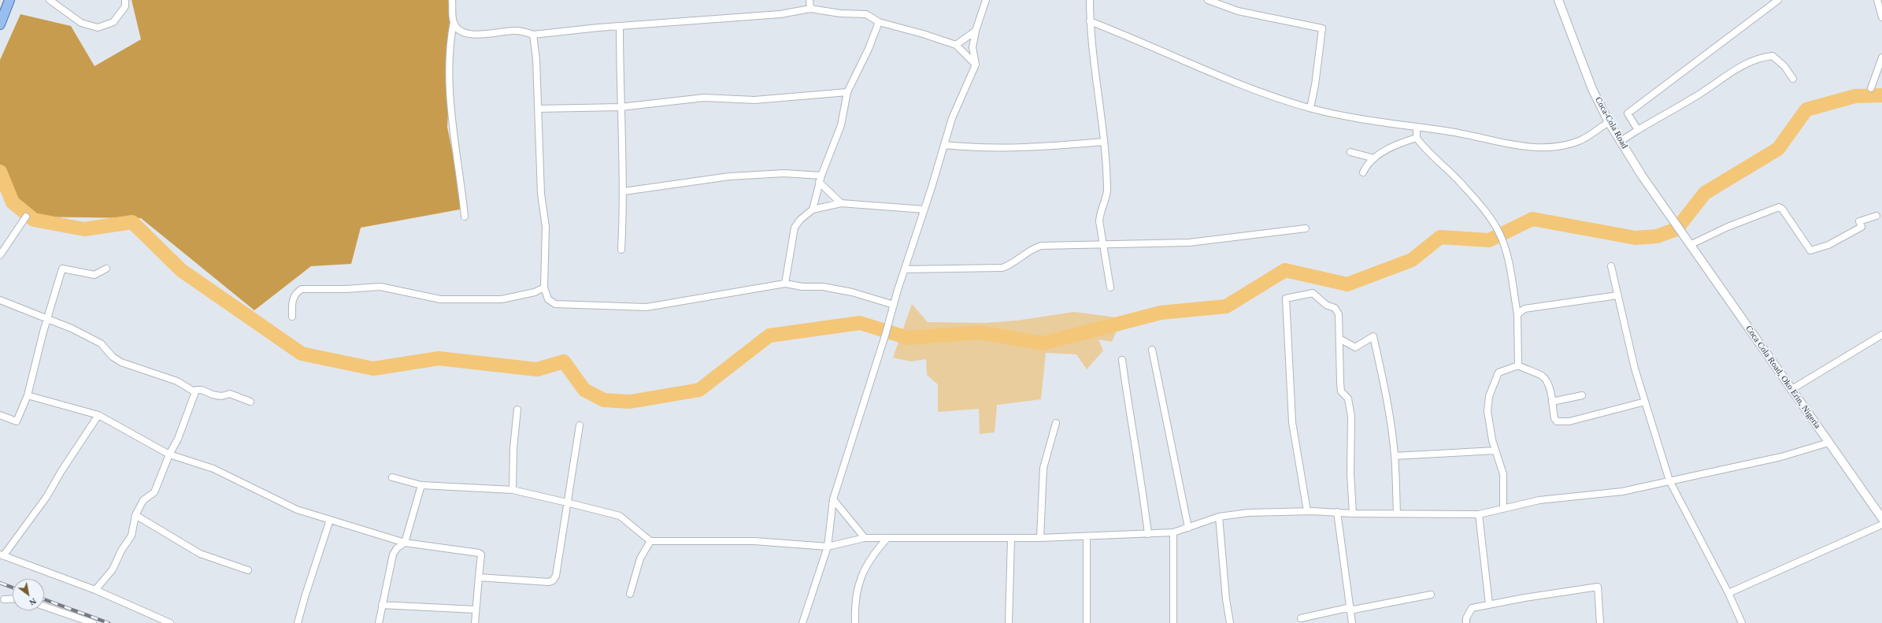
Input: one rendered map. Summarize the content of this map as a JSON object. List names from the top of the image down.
{
  "streets": {
    "street": ["Coca-Cola Road", "Coca Cola Road, Oko Erin, Nigeria"]
  },
  "crossings": [
    ["Coca-Cola Road", "Coca Cola Road, Oko Erin, Nigeria"]
  ],
  "north": "bottom right"
}
